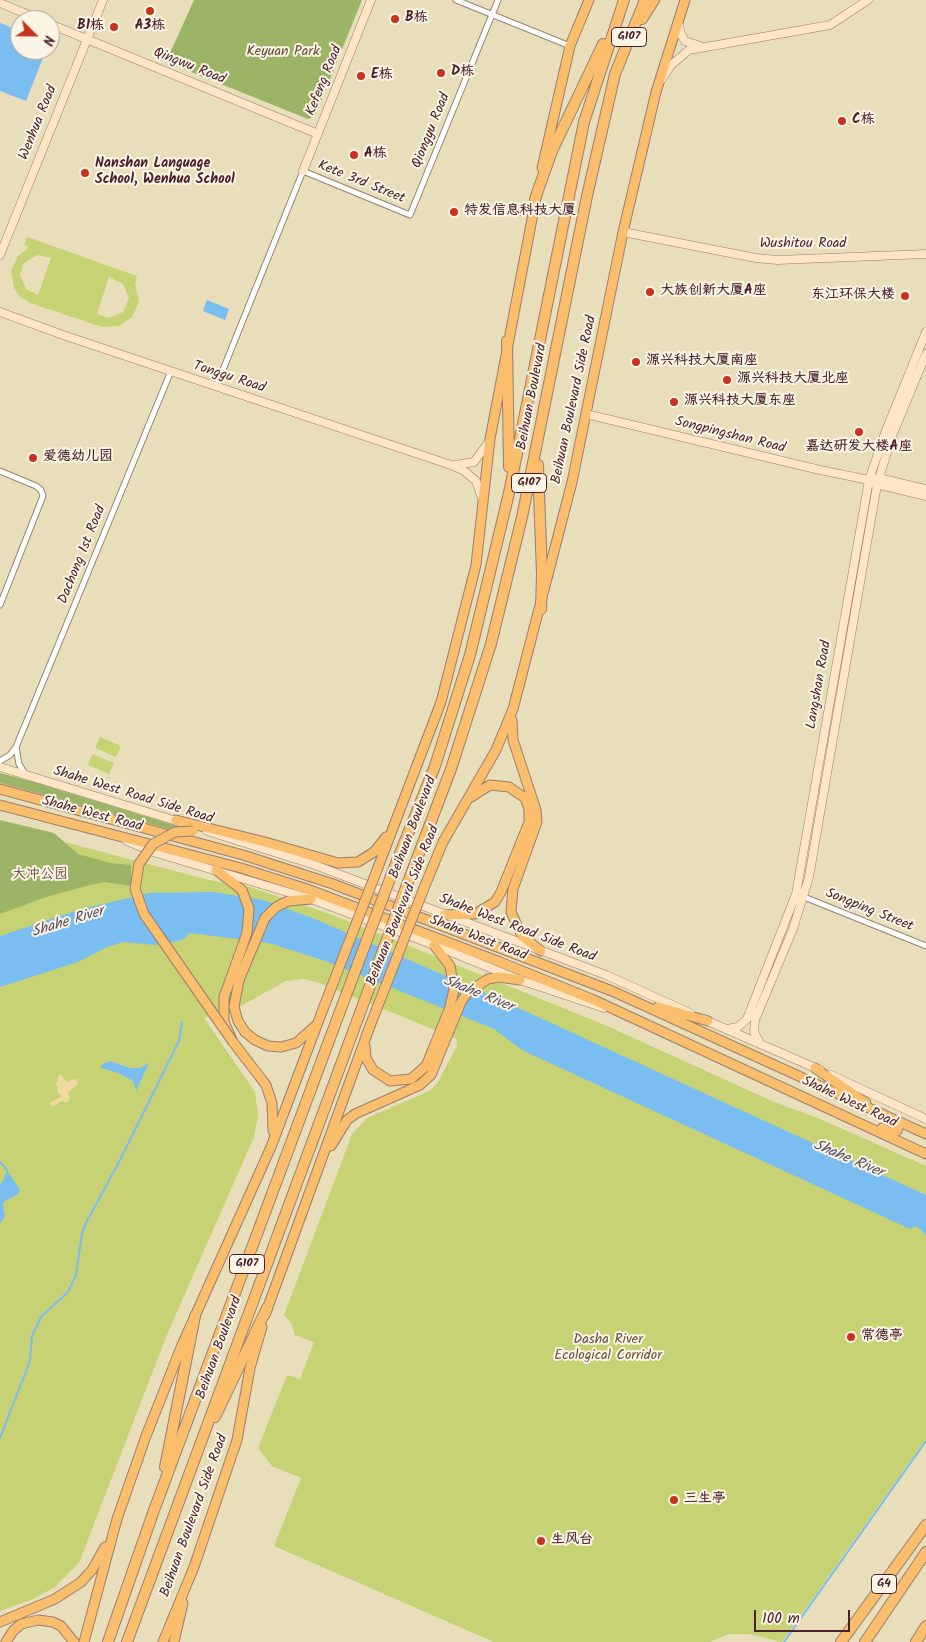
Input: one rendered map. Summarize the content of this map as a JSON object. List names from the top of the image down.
{
  "streets": {
    "highway": ["G107", "Beihuan Boulevard", "G4"],
    "main road": [
      "Qingwu Road",
      "Kefeng Road",
      "Wenhua Road",
      "Wushitou Road",
      "Tonggu Road",
      "Beihuan Boulevard Side Road",
      "Songpingshan Road",
      "Langshan Road",
      "Shahe West Road Side Road",
      "Shahe West Road"
    ],
    "street": [
      "Qiongyu Road",
      "Kete 3rd Street",
      "Dachong 1st Road",
      "Songping Street"
    ]
  },
  "crossings": [
    ["Qingwu Road", "Kefeng Road"],
    ["Qingwu Road", "Wenhua Road"],
    ["Kefeng Road", "Kete 3rd Street"],
    ["Qiongyu Road", "Kete 3rd Street"],
    ["Wushitou Road", "Beihuan Boulevard Side Road"],
    ["Tonggu Road", "Dachong 1st Road"],
    ["Beihuan Boulevard Side Road", "Songpingshan Road"],
    ["Songpingshan Road", "Langshan Road"],
    ["Langshan Road", "Shahe West Road Side Road"],
    ["Langshan Road", "Songping Street"]
  ],
  "water": ["Shahe River"],
  "parks": ["Keyuan Park", "大冲公园", "Dasha River Ecological Corridor"],
  "places": [
    "A3栋",
    "B栋",
    "B1栋",
    "D栋",
    "E栋",
    "C栋",
    "A栋",
    "Nanshan Language School, Wenhua School",
    "特发信息科技大厦",
    "大族创新大厦A座",
    "东江环保大楼",
    "源兴科技大厦南座",
    "源兴科技大厦北座",
    "源兴科技大厦东座",
    "嘉达研发大楼A座",
    "爱德幼儿园",
    "常德亭",
    "三生亭",
    "生风台"
  ],
  "scale_bar": "100 m",
  "north": "bottom right"
}
